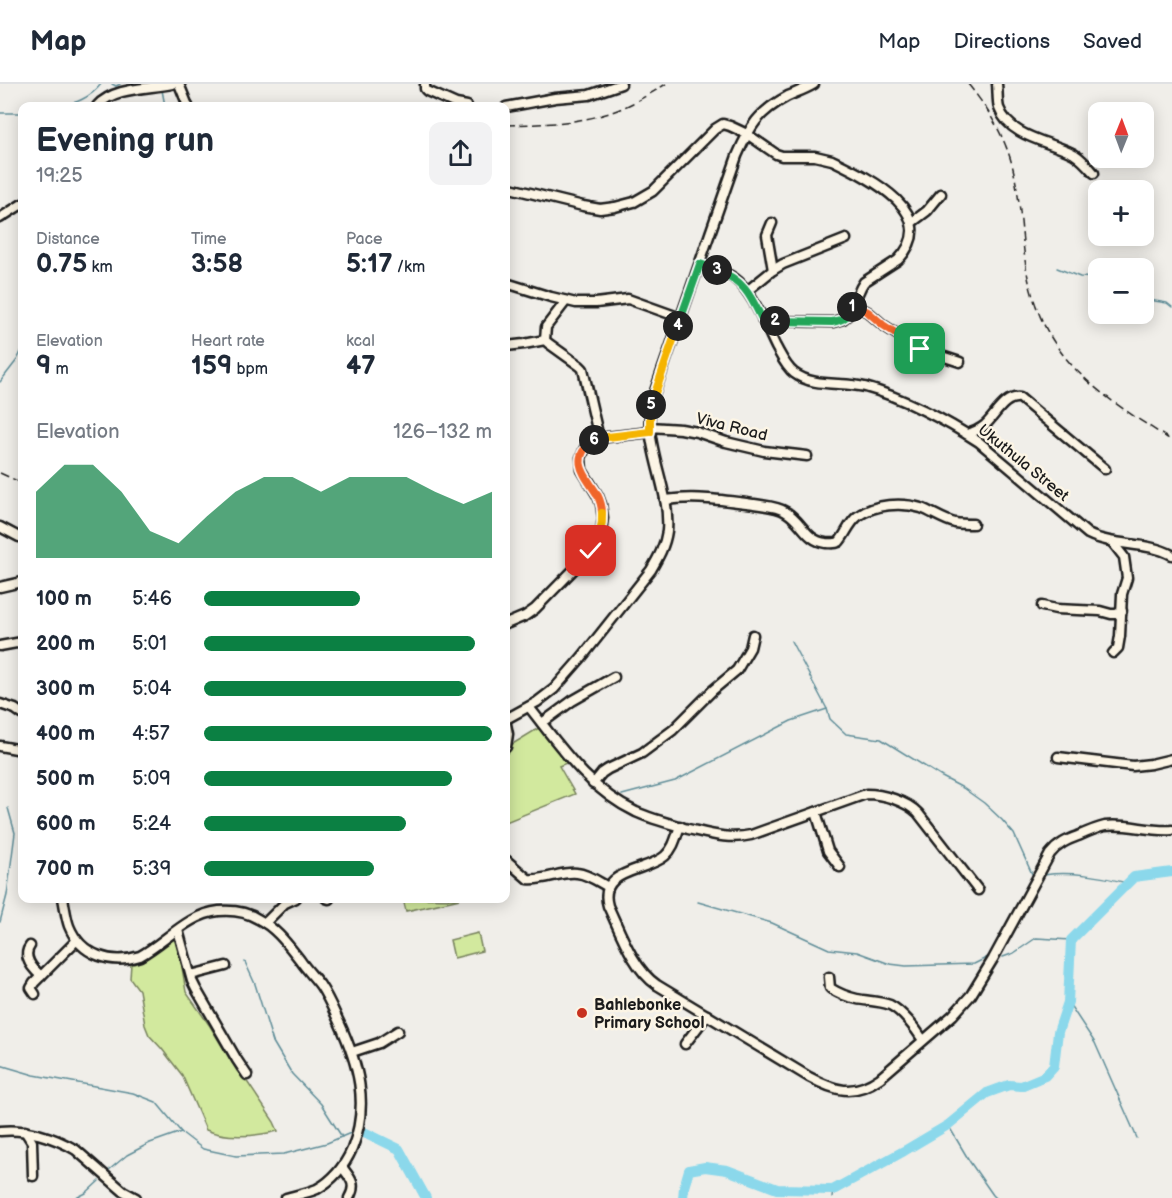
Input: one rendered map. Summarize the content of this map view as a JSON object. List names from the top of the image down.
{
  "streets": {
    "street": ["Viva Road", "Ukuthula Street"]
  },
  "places": ["Bahlebonke Primary School"],
  "north": "top",
  "page": {
    "header": "Map",
    "nav": ["Map", "Directions", "Saved"],
    "map_buttons": ["+", "−"],
    "heading": ["Evening run", "19:25"],
    "stats": [
      ["Distance", "0.75 km"],
      ["Time", "3:58"],
      ["Pace", "5:17 /km"],
      ["Elevation", "9 m"],
      ["Heart rate", "159 bpm"],
      ["kcal", "47"]
    ],
    "pins": [
      "3",
      "1",
      "2",
      "4",
      "5",
      "6"
    ],
    "chart": ["Elevation", "126–132 m"],
    "list": [
      {
        "name": "100 m",
        "note": "5:46"
      },
      {
        "name": "200 m",
        "note": "5:01"
      },
      {
        "name": "300 m",
        "note": "5:04"
      },
      {
        "name": "400 m",
        "note": "4:57"
      },
      {
        "name": "500 m",
        "note": "5:09"
      },
      {
        "name": "600 m",
        "note": "5:24"
      },
      {
        "name": "700 m",
        "note": "5:39"
      }
    ]
  }
}
